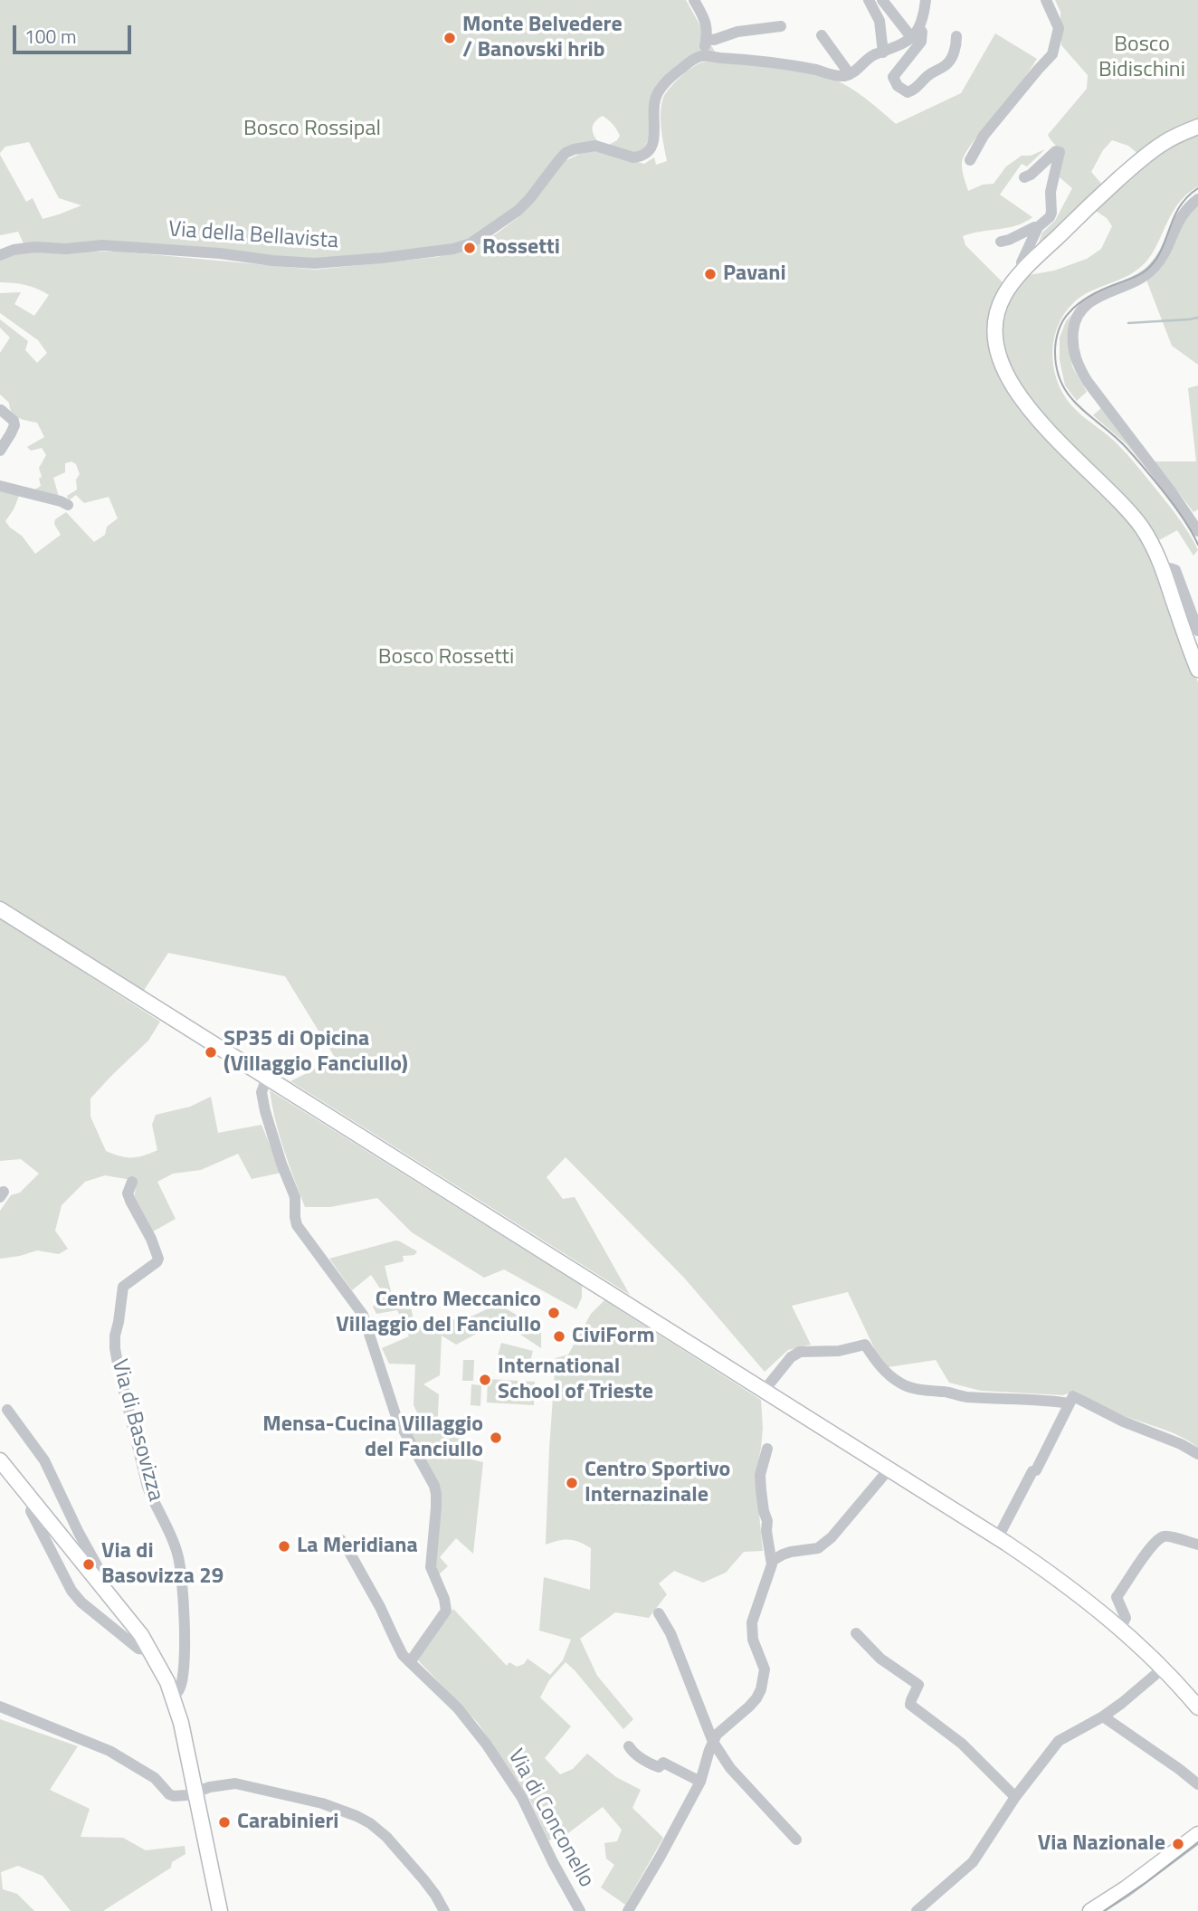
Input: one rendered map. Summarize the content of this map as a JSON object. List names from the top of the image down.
{
  "streets": {
    "street": ["Via della Bellavista", "Via di Basovizza", "Via di Conconello"]
  },
  "parks": ["Bosco Bidischini", "Bosco Rossipal", "Bosco Rossetti"],
  "places": [
    "Monte Belvedere / Banovski hrib",
    "Rossetti",
    "Pavani",
    "SP35 di Opicina (Villaggio Fanciullo)",
    "Centro Meccanico Villaggio del Fanciullo",
    "CiviForm",
    "International School of Trieste",
    "Mensa-Cucina Villaggio del Fanciullo",
    "Centro Sportivo Internazinale",
    "La Meridiana",
    "Via di Basovizza 29",
    "Carabinieri",
    "Via Nazionale"
  ],
  "scale_bar": "100 m"
}
